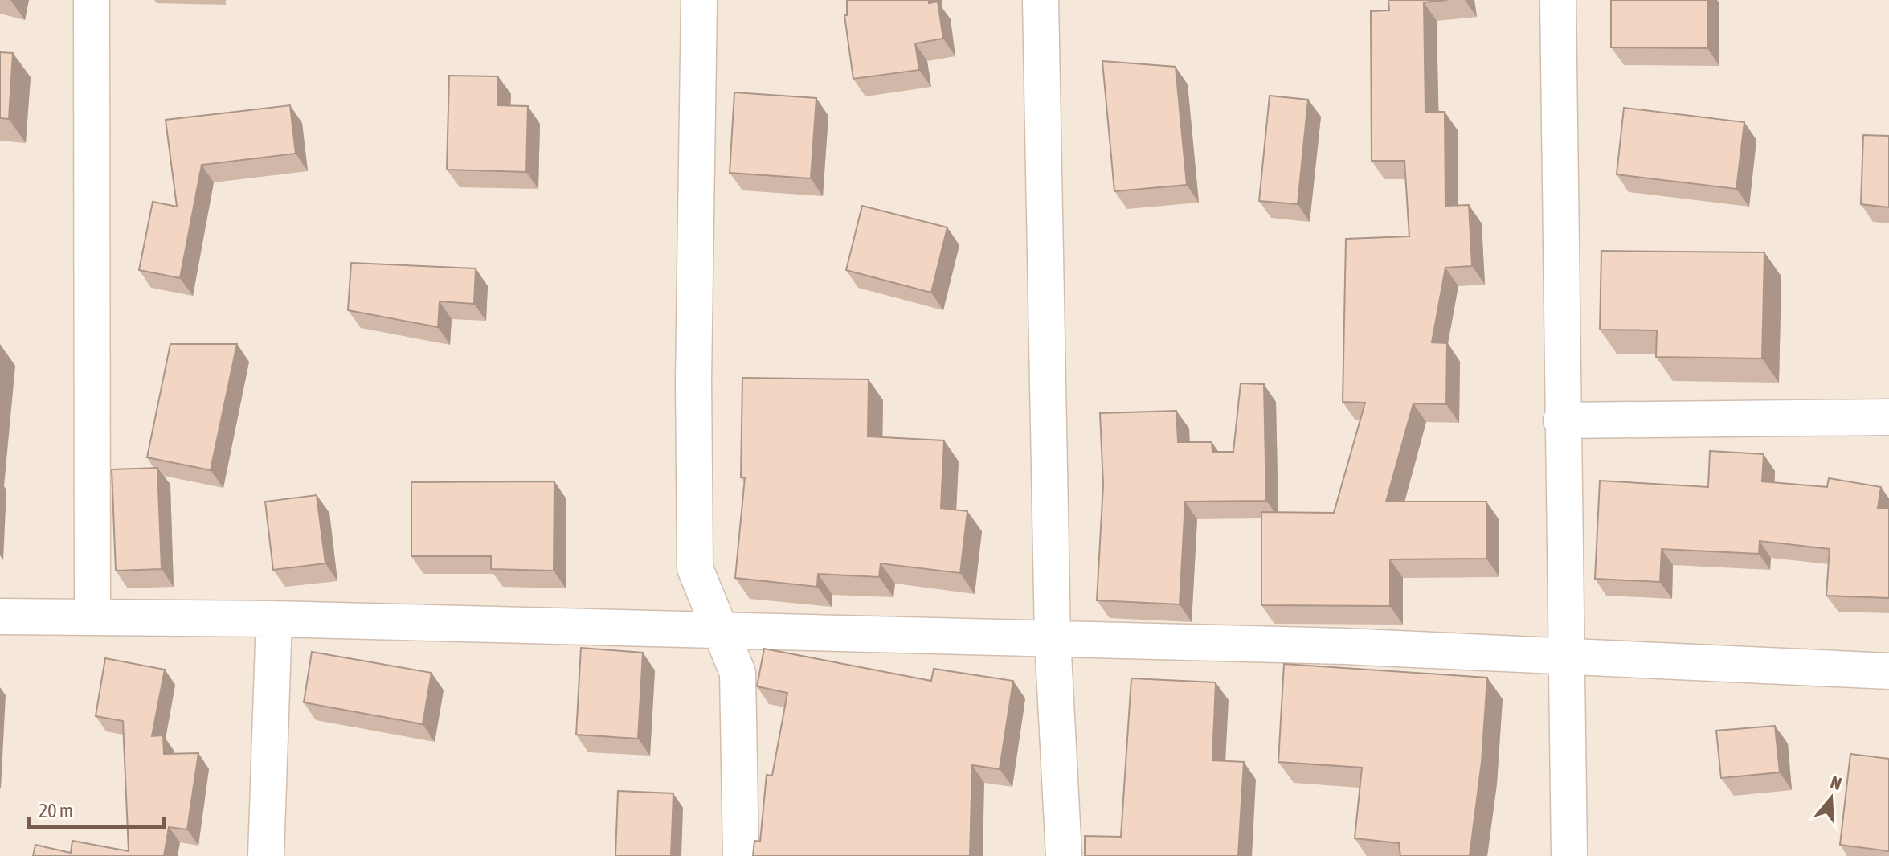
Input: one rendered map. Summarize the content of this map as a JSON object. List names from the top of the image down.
{
  "scale_bar": "20 m",
  "north": "top"
}
